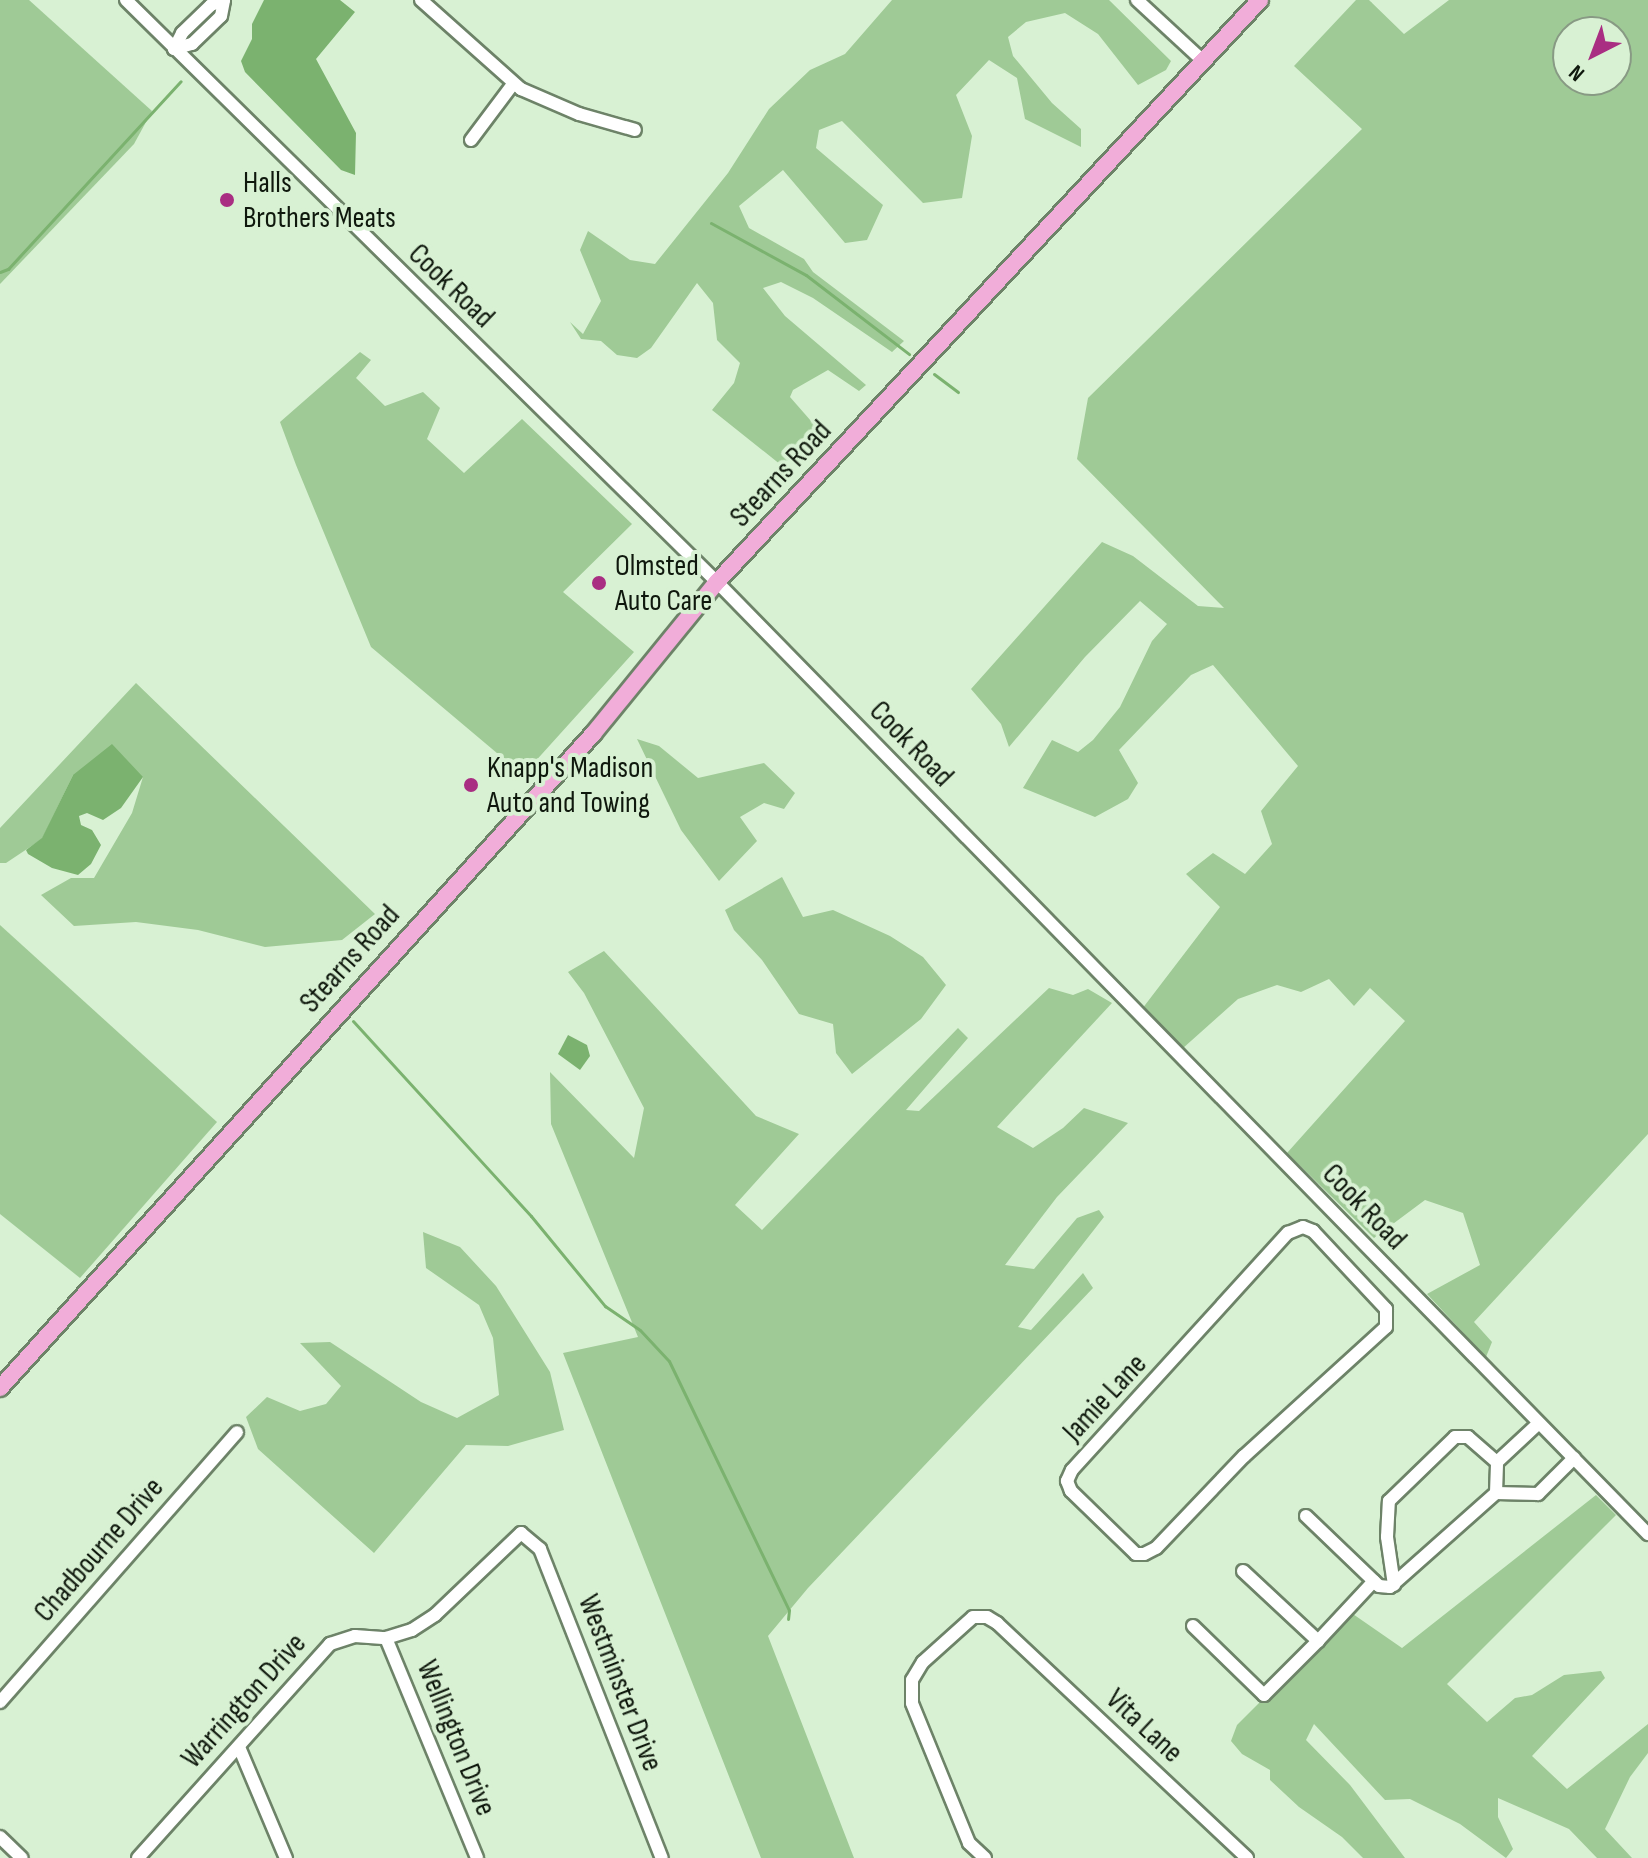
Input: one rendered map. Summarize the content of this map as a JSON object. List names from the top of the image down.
{
  "streets": {
    "main road": ["Stearns Road"],
    "street": [
      "Cook Road",
      "Jamie Lane",
      "Chadbourne Drive",
      "Westminster Drive",
      "Warrington Drive",
      "Vita Lane",
      "Wellington Drive"
    ]
  },
  "crossings": [
    ["Cook Road", "Stearns Road"],
    ["Westminster Drive", "Warrington Drive"],
    ["Warrington Drive", "Wellington Drive"]
  ],
  "places": ["Halls Brothers Meats", "Olmsted Auto Care", "Knapp's Madison Auto and Towing"],
  "north": "bottom left"
}
